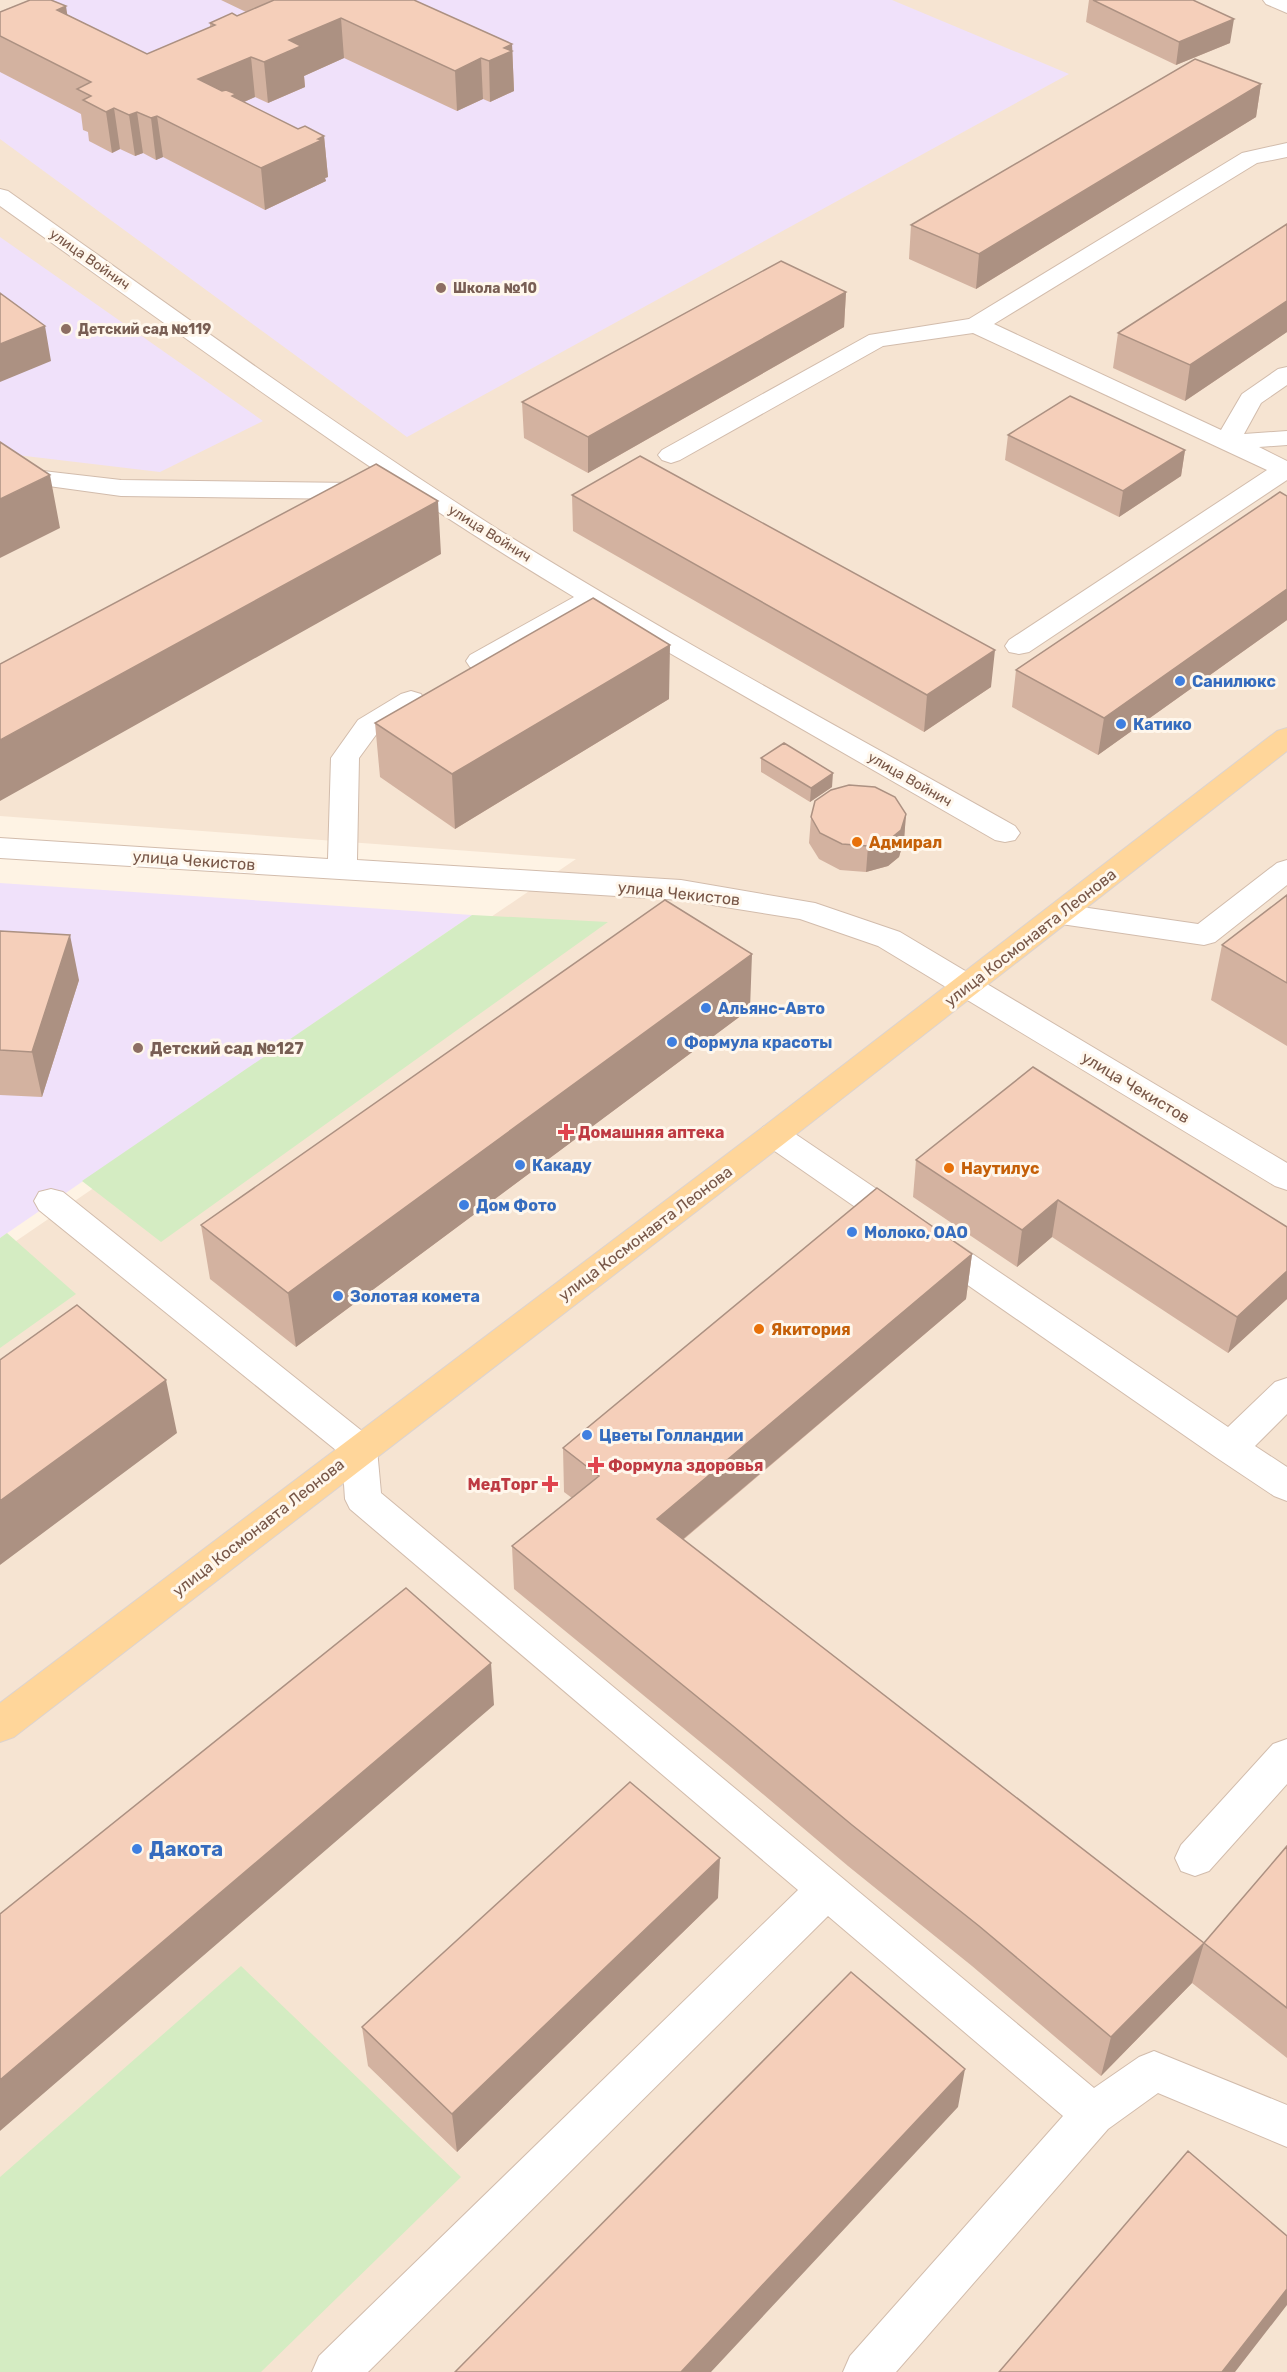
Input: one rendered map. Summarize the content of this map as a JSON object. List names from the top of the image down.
{
  "streets": {
    "main road": ["улица Космонавта Леонова"],
    "street": ["улица Войнич", "улица Чекистов"]
  },
  "crossings": [
    ["улица Чекистов", "улица Космонавта Леонова"]
  ],
  "places": {
    "other": [
      "Школа №10",
      "Детский сад №119",
      "Санилюкс",
      "Катико",
      "Адмирал",
      "Альянс-Авто",
      "Формула красоты",
      "Детский сад №127",
      "Какаду",
      "Наутилус",
      "Дом Фото",
      "Молоко, ОАО",
      "Золотая комета",
      "Якитория",
      "Цветы Голландии",
      "Дакота"
    ],
    "health": ["Домашняя аптека", "Формула здоровья", "МедТорг"]
  }
}
